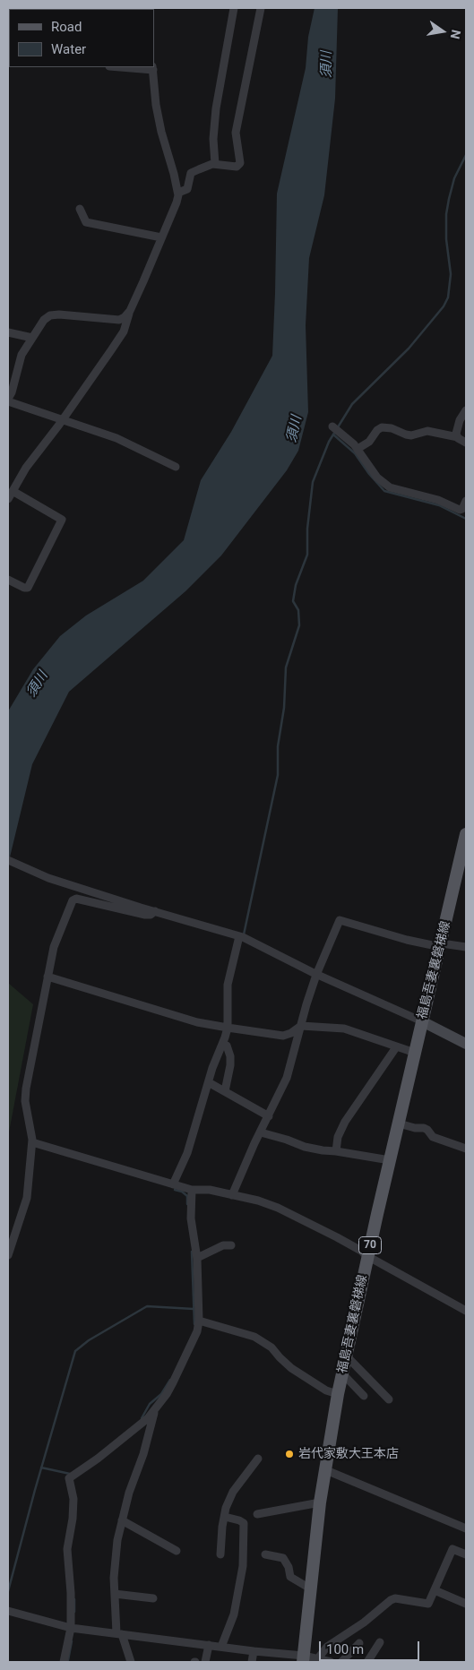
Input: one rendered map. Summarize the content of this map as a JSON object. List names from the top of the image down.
{
  "streets": {
    "main road": ["福島吾妻裏磐梯線", "70"]
  },
  "water": ["須川"],
  "places": ["岩代家敷大王本店"],
  "legend": ["Road", "Water"],
  "scale_bar": "100 m",
  "north": "right"
}
